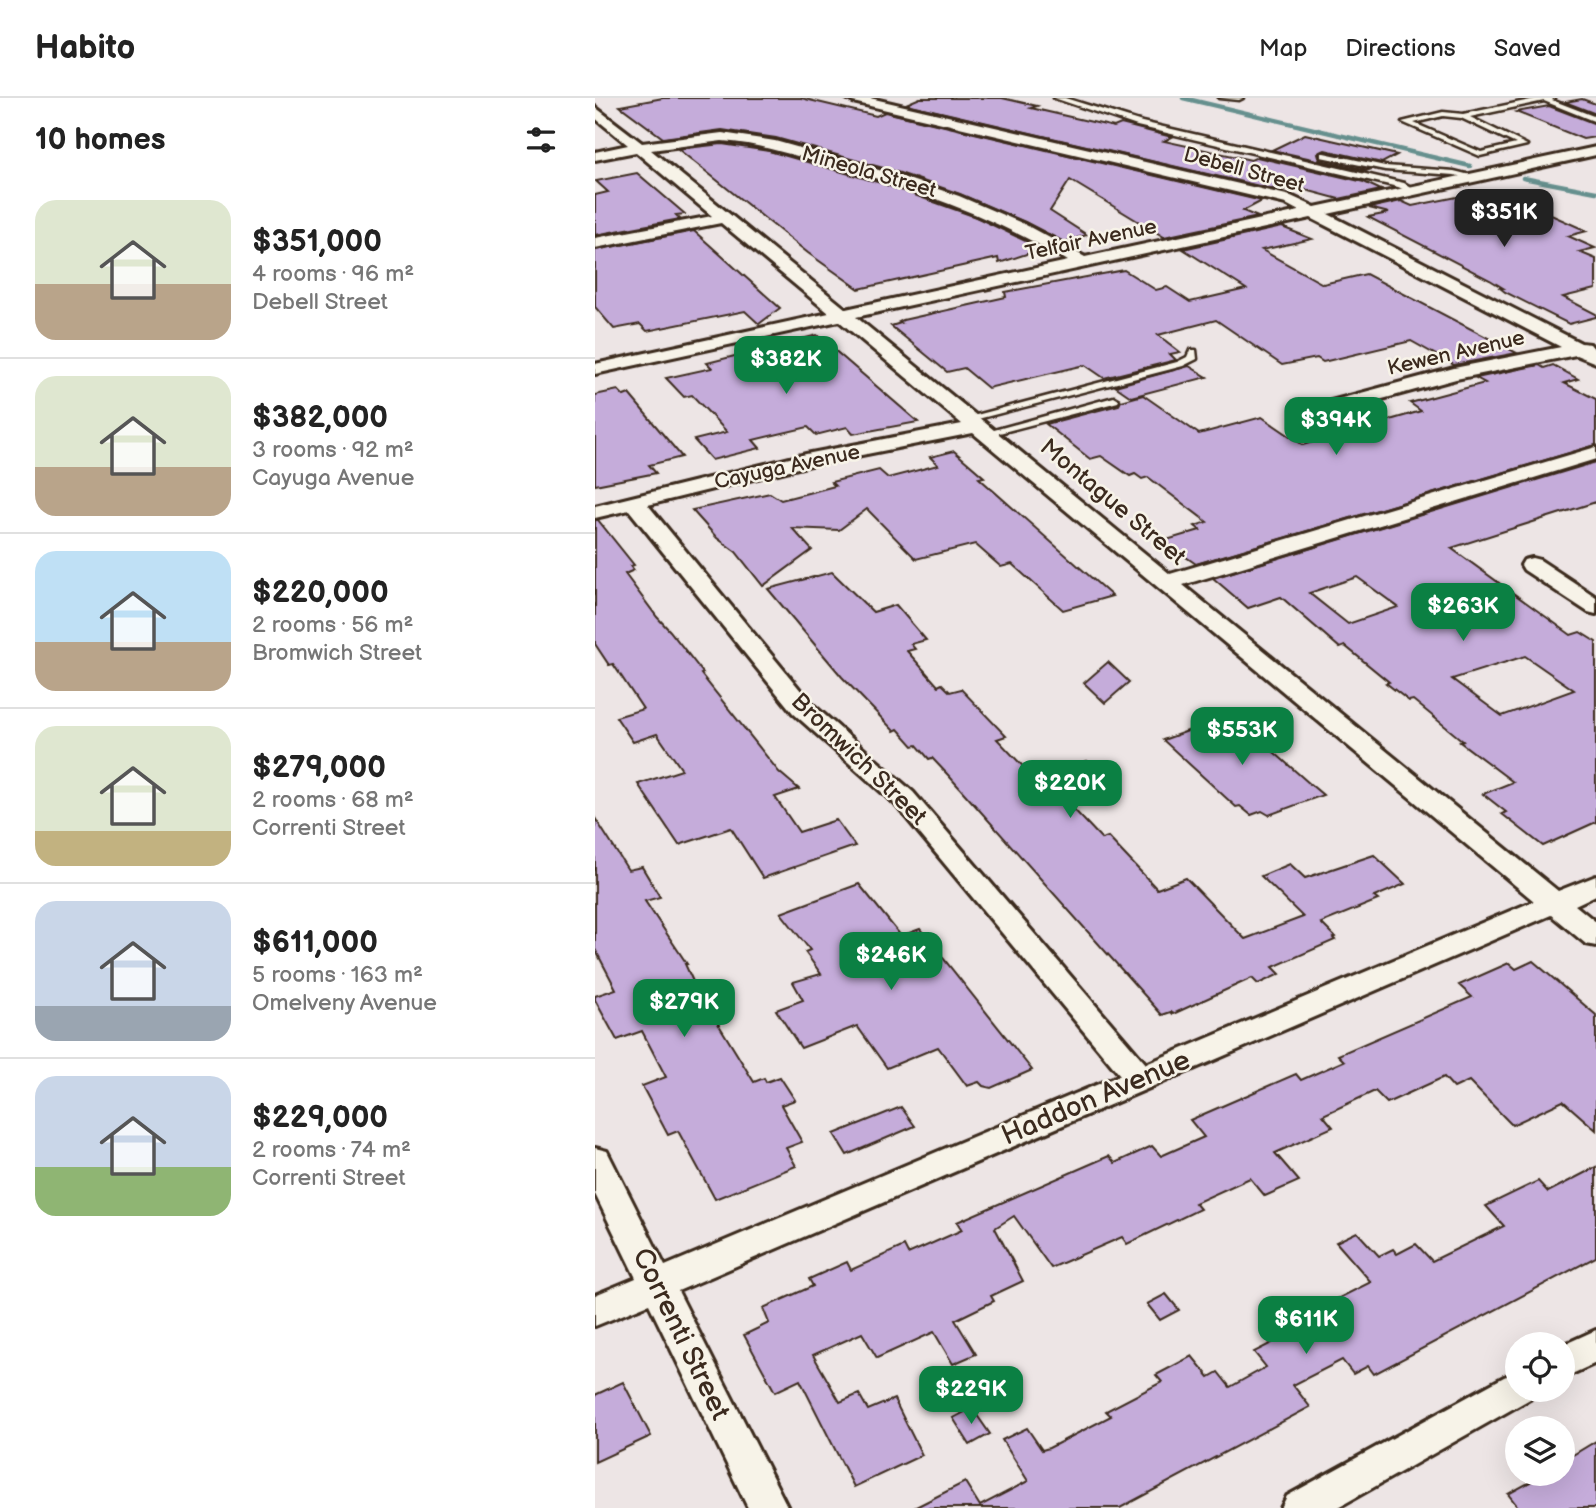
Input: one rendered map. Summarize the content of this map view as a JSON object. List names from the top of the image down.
{
  "streets": {
    "street": [
      "Debell Street",
      "Mineola Street",
      "Telfair Avenue",
      "Kewen Avenue",
      "Cayuga Avenue",
      "Montague Street",
      "Bromwich Street",
      "Haddon Avenue",
      "Correnti Street"
    ]
  },
  "crossings": [
    ["Debell Street", "Telfair Avenue"],
    ["Debell Street", "Kewen Avenue"],
    ["Mineola Street", "Telfair Avenue"],
    ["Mineola Street", "Montague Street"],
    ["Telfair Avenue", "Montague Street"],
    ["Cayuga Avenue", "Montague Street"],
    ["Cayuga Avenue", "Bromwich Street"],
    ["Montague Street", "Haddon Avenue"],
    ["Bromwich Street", "Haddon Avenue"],
    ["Haddon Avenue", "Correnti Street"]
  ],
  "page": {
    "header": "Habito",
    "nav": ["Map", "Directions", "Saved"],
    "heading": "10 homes",
    "list": [
      {
        "name": "$351,000",
        "note": "4 rooms · 96 m² · Debell Street"
      },
      {
        "name": "$382,000",
        "note": "3 rooms · 92 m² · Cayuga Avenue"
      },
      {
        "name": "$220,000",
        "note": "2 rooms · 56 m² · Bromwich Street"
      },
      {
        "name": "$279,000",
        "note": "2 rooms · 68 m² · Correnti Street"
      },
      {
        "name": "$611,000",
        "note": "5 rooms · 163 m² · Omelveny Avenue"
      },
      {
        "name": "$229,000",
        "note": "2 rooms · 74 m² · Correnti Street"
      }
    ],
    "price": [
      "$351K",
      "$382K",
      "$394K",
      "$263K",
      "$553K",
      "$220K",
      "$246K",
      "$279K",
      "$611K",
      "$229K"
    ]
  }
}
